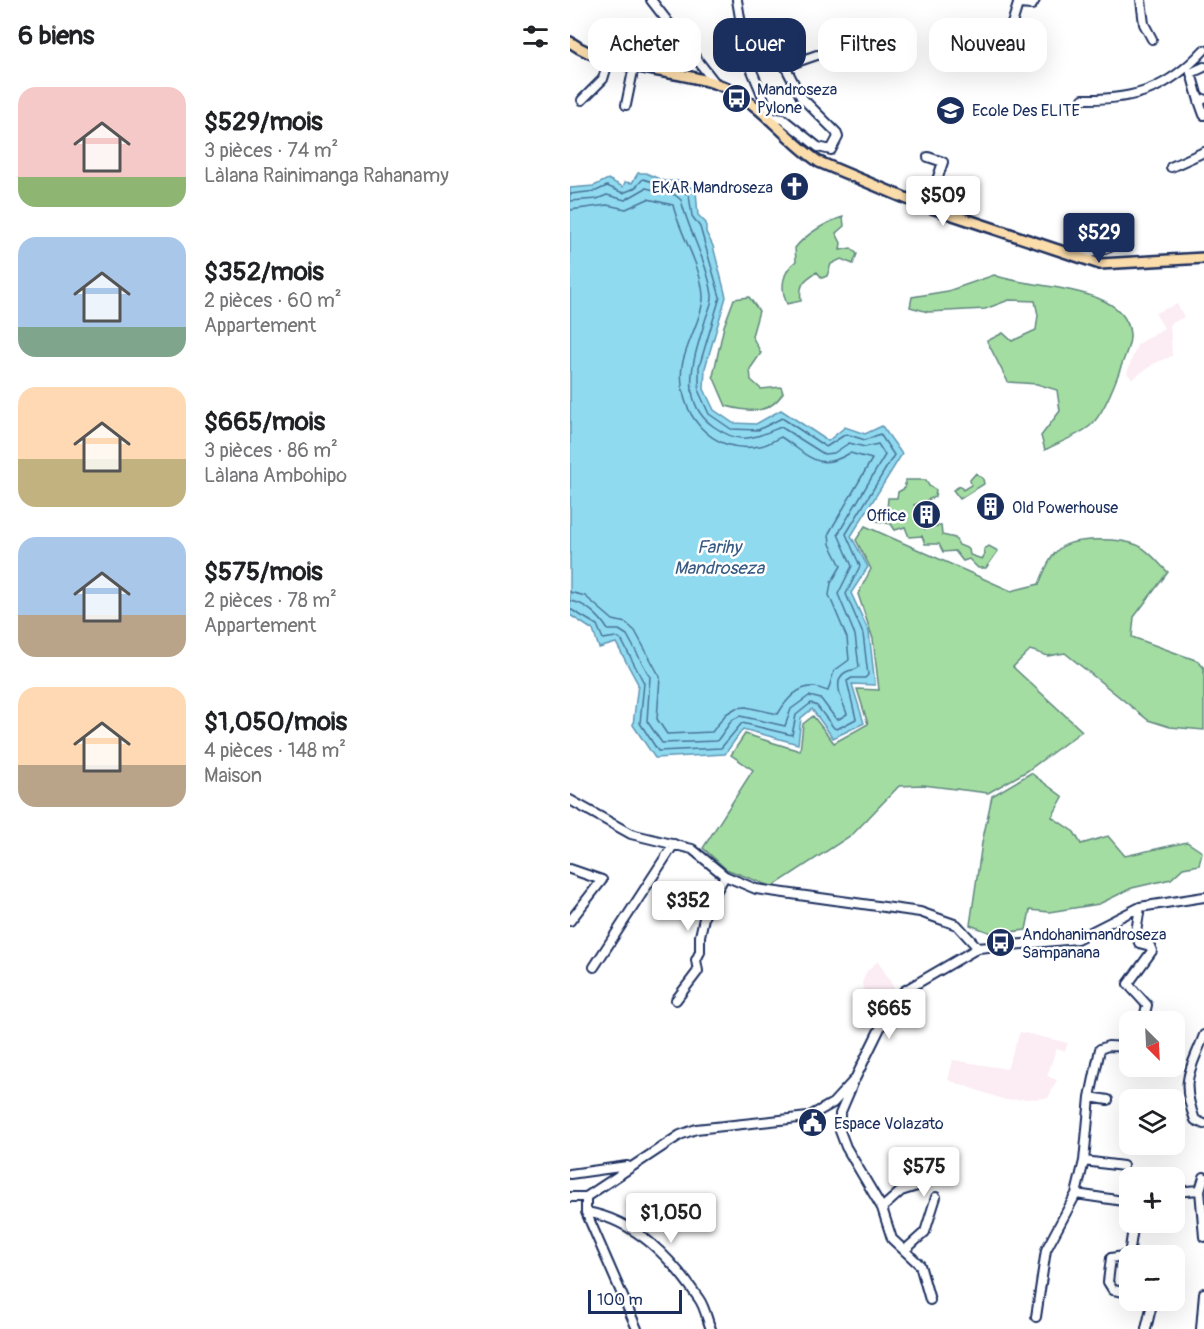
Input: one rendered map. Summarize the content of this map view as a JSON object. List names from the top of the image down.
{
  "water": ["Farihy Mandroseza"],
  "places": {
    "bus stop": ["Mandroseza Pylone", "Andohanimandroseza Sampanana"],
    "school or university": ["Ecole Des ELITE"],
    "church": ["EKAR Mandroseza"],
    "building": ["Old Powerhouse", "Office"],
    "public building": ["Espace Volazato"]
  },
  "scale_bar": "100 m",
  "north": "bottom right",
  "page": {
    "heading": "6 biens",
    "chip": [
      "Acheter",
      "Louer",
      "Filtres",
      "Nouveau"
    ],
    "list": [
      {
        "name": "$529/mois",
        "note": "3 pièces · 74 m² · Làlana Rainimanga Rahanamy"
      },
      {
        "name": "$352/mois",
        "note": "2 pièces · 60 m² · Appartement"
      },
      {
        "name": "$665/mois",
        "note": "3 pièces · 86 m² · Làlana Ambohipo"
      },
      {
        "name": "$575/mois",
        "note": "2 pièces · 78 m² · Appartement"
      },
      {
        "name": "$1,050/mois",
        "note": "4 pièces · 148 m² · Maison"
      }
    ],
    "price": [
      "$509",
      "$529",
      "$352",
      "$665",
      "$575",
      "$1,050"
    ],
    "map_buttons": ["+", "−"],
    "scale": "100 m"
  }
}
